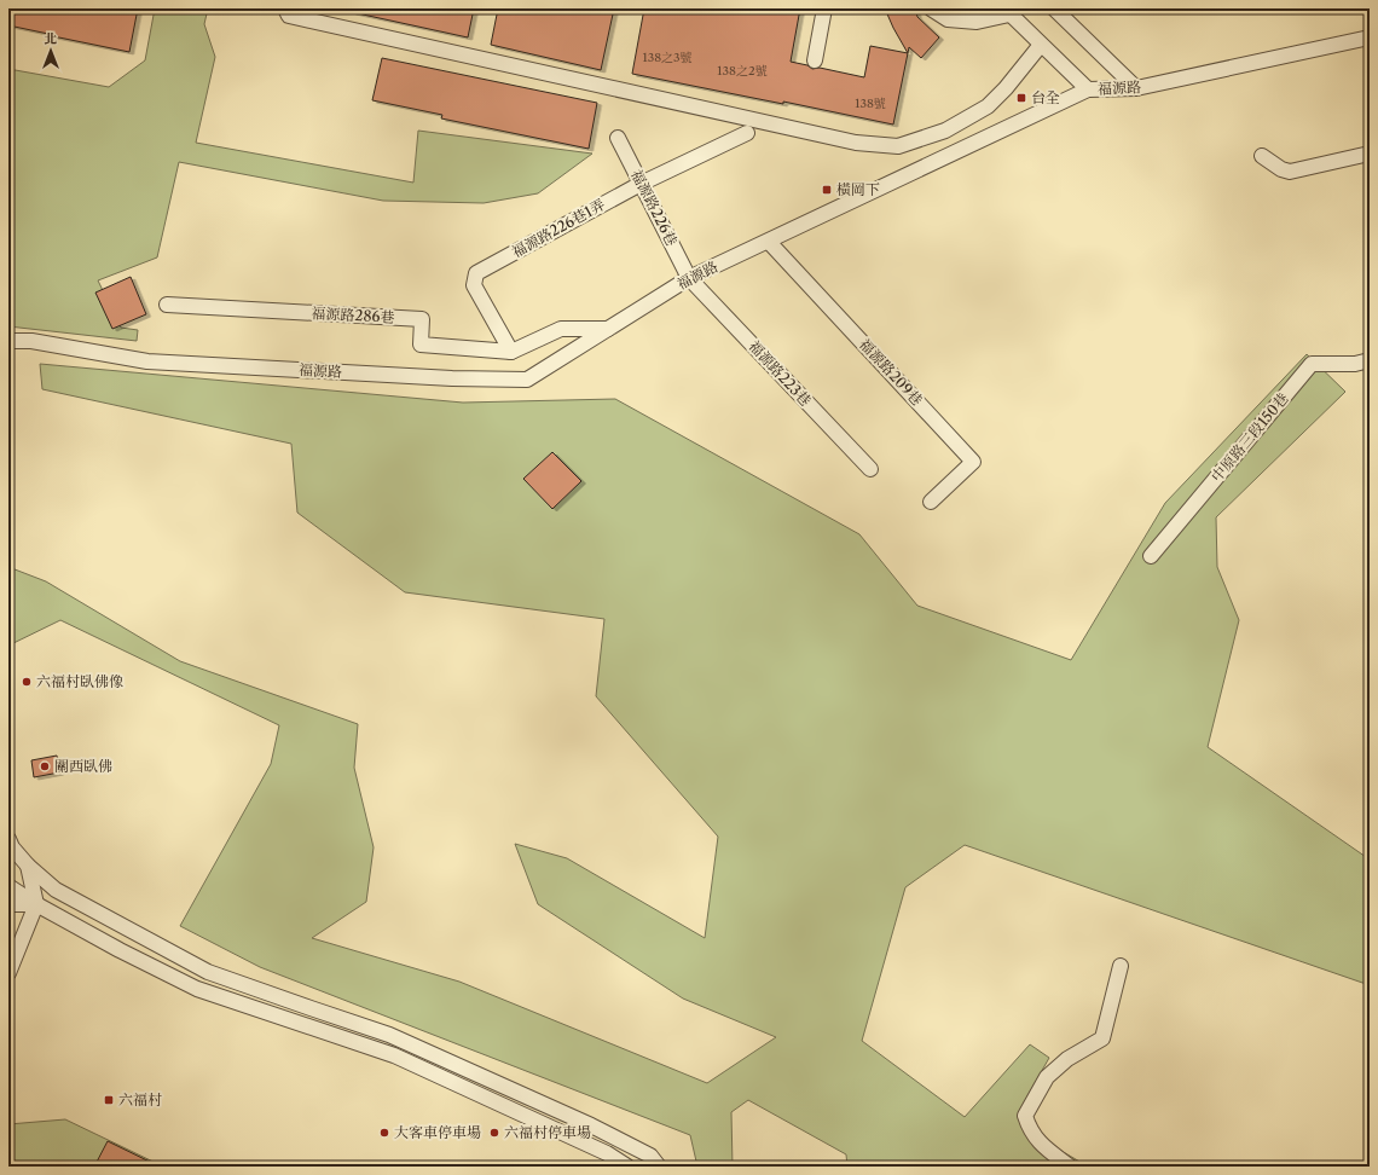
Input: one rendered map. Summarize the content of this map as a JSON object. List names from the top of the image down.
{
  "streets": {
    "street": [
      "福源路",
      "福源路226巷",
      "福源路226巷1弄",
      "福源路286巷",
      "福源路209巷",
      "福源路223巷",
      "中原路三段150巷"
    ]
  },
  "crossings": [
    ["福源路", "福源路226巷"],
    ["福源路", "福源路209巷"],
    ["福源路", "福源路223巷"],
    ["福源路226巷", "福源路226巷1弄"],
    ["福源路226巷", "福源路223巷"],
    ["福源路226巷1弄", "福源路286巷"]
  ],
  "places": {
    "transit": ["台全", "橫岡下", "六福村"],
    "other": [
      "六福村臥佛像",
      "關西臥佛",
      "大客車停車場",
      "六福村停車場"
    ]
  },
  "house_numbers": ["138之3號", "138之2號", "138號"],
  "north": "top"
}
